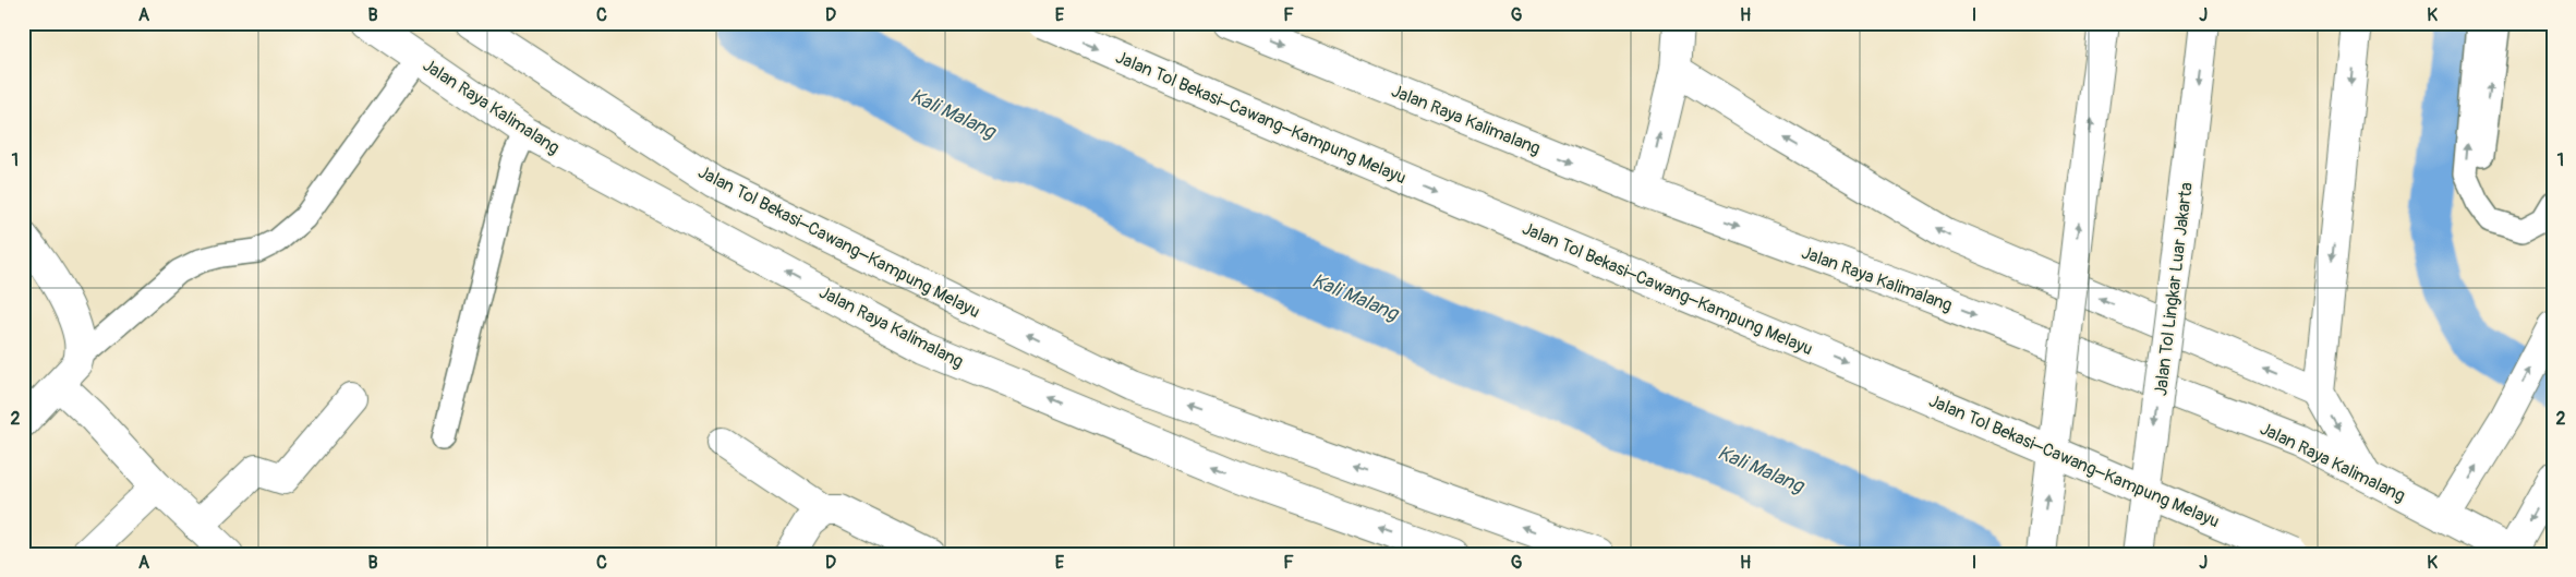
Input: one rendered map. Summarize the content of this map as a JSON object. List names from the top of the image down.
{
  "streets": {
    "main road": ["Jalan Raya Kalimalang", "Jalan Tol Bekasi–Cawang–Kampung Melayu", "Jalan Tol Lingkar Luar Jakarta"]
  },
  "water": ["Kali Malang"],
  "grid": {
    "columns": [
      "A",
      "B",
      "C",
      "D",
      "E",
      "F",
      "G",
      "H",
      "I",
      "J",
      "K"
    ],
    "rows": ["1", "2"]
  }
}
